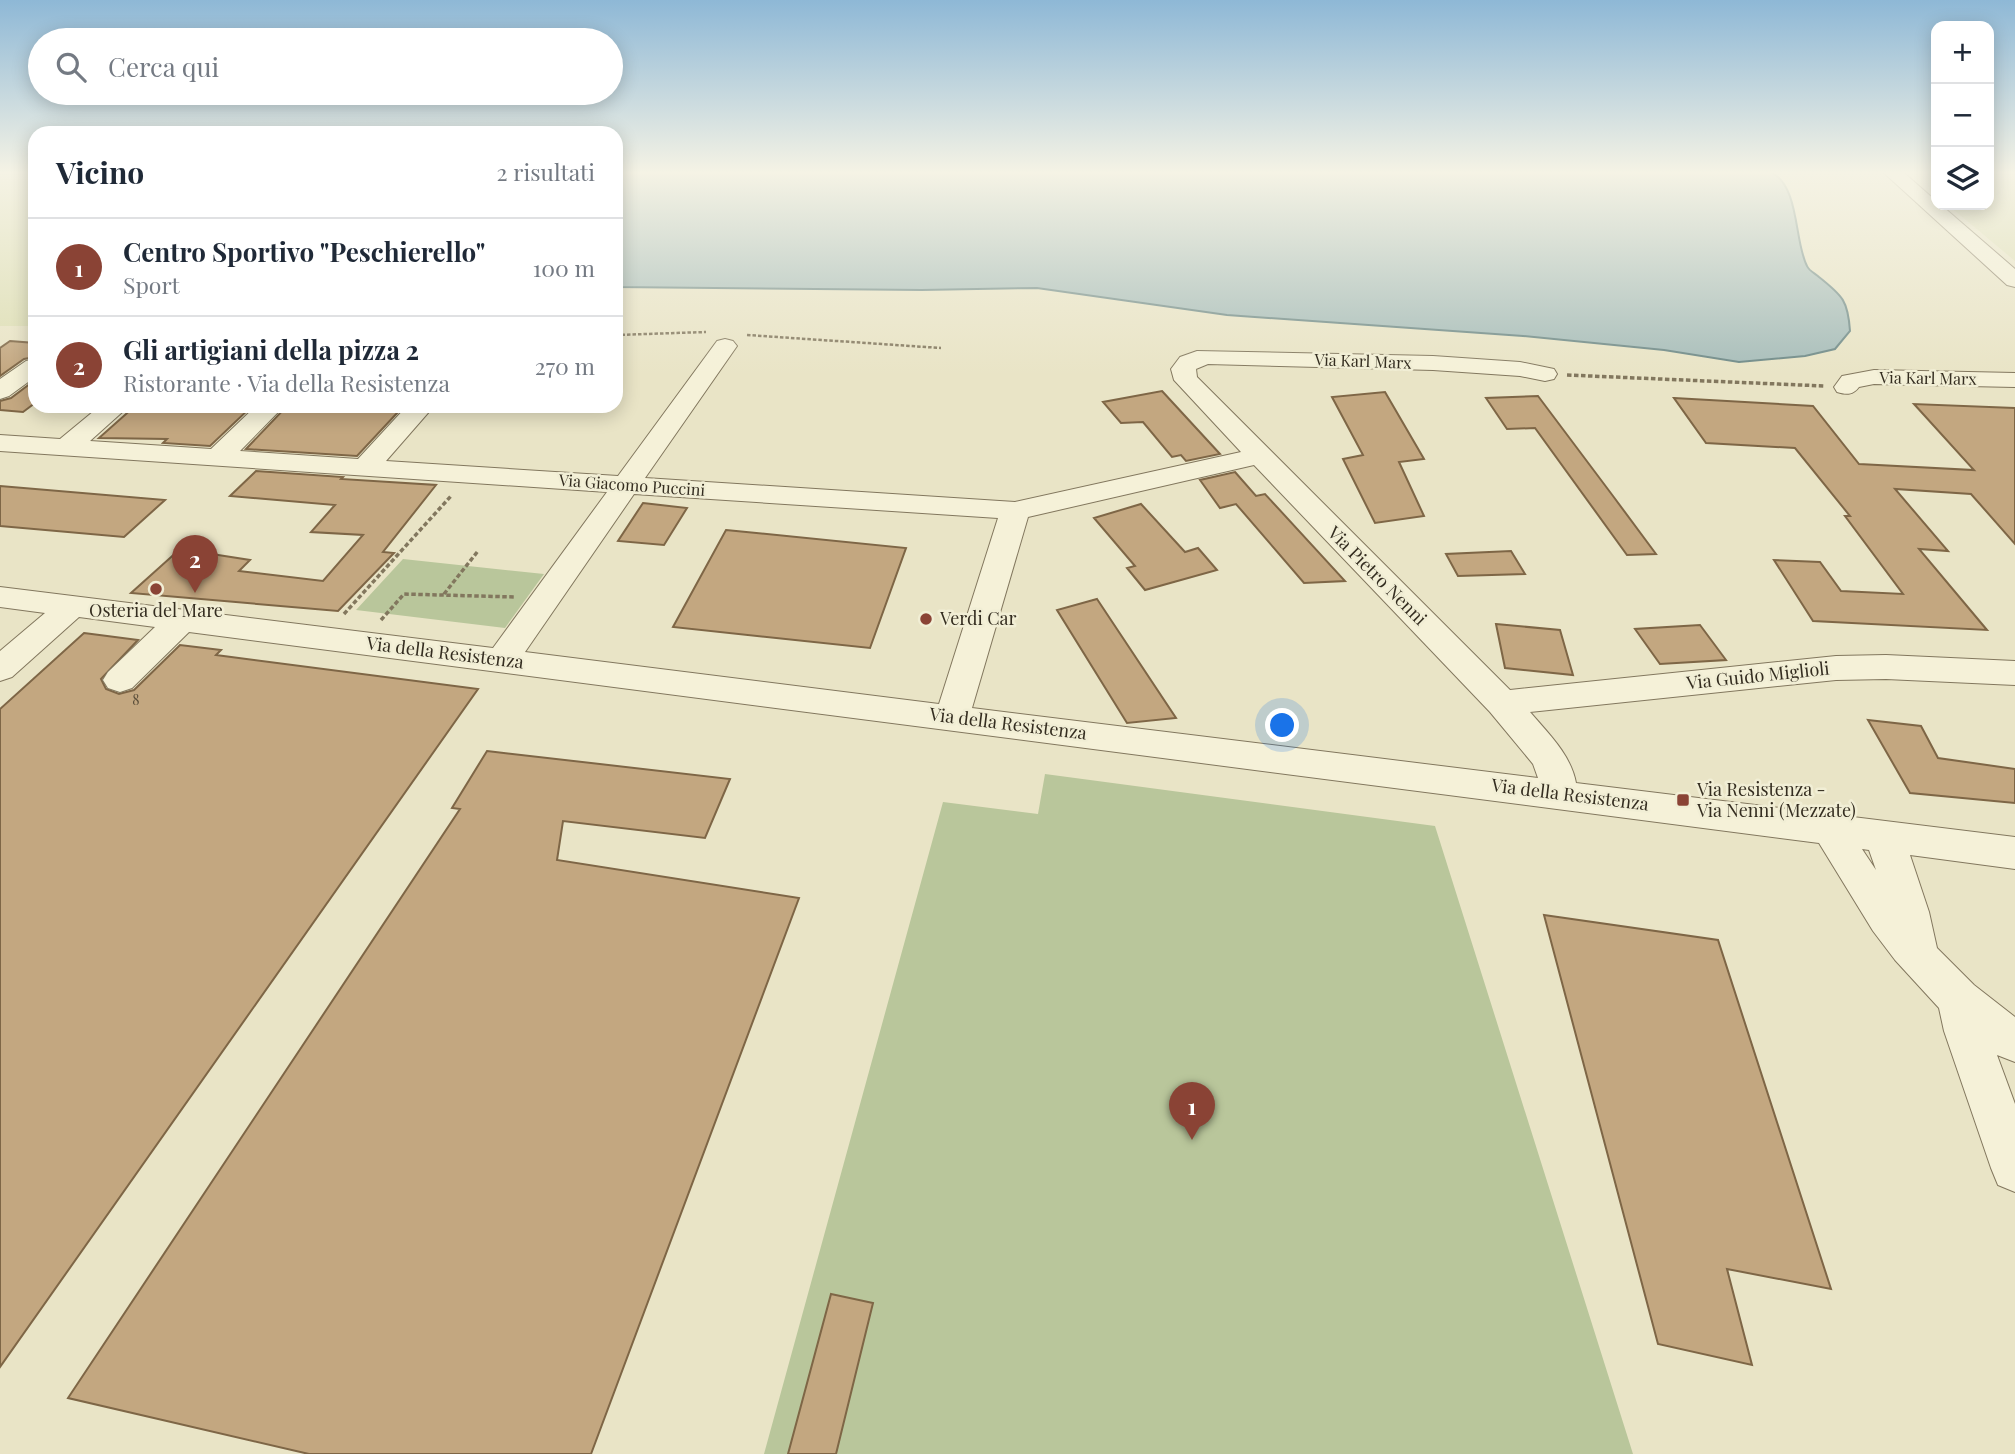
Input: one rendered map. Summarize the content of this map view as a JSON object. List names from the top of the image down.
{
  "streets": {
    "street": [
      "Via Karl Marx",
      "Via Giacomo Puccini",
      "Via Pietro Nenni",
      "Via della Resistenza",
      "Via Guido Miglioli"
    ]
  },
  "crossings": [
    ["Via Karl Marx", "Via Pietro Nenni"],
    ["Via Giacomo Puccini", "Via Pietro Nenni"],
    ["Via Pietro Nenni", "Via della Resistenza"],
    ["Via Pietro Nenni", "Via Guido Miglioli"]
  ],
  "places": {
    "other": ["Osteria del Mare", "Verdi Car"],
    "transit": ["Via Resistenza - Via Nenni (Mezzate)"]
  },
  "house_numbers": ["8"],
  "page": {
    "map_buttons": ["+", "−"],
    "search": "Cerca qui",
    "heading": ["Vicino", "2 risultati"],
    "list": [
      {
        "mark": "1",
        "name": "Centro Sportivo \"Peschierello\"",
        "note": "Sport",
        "value": "100 m"
      },
      {
        "mark": "2",
        "name": "Gli artigiani della pizza 2",
        "note": "Ristorante · Via della Resistenza",
        "value": "270 m"
      }
    ],
    "pins": ["2", "1"]
  }
}
